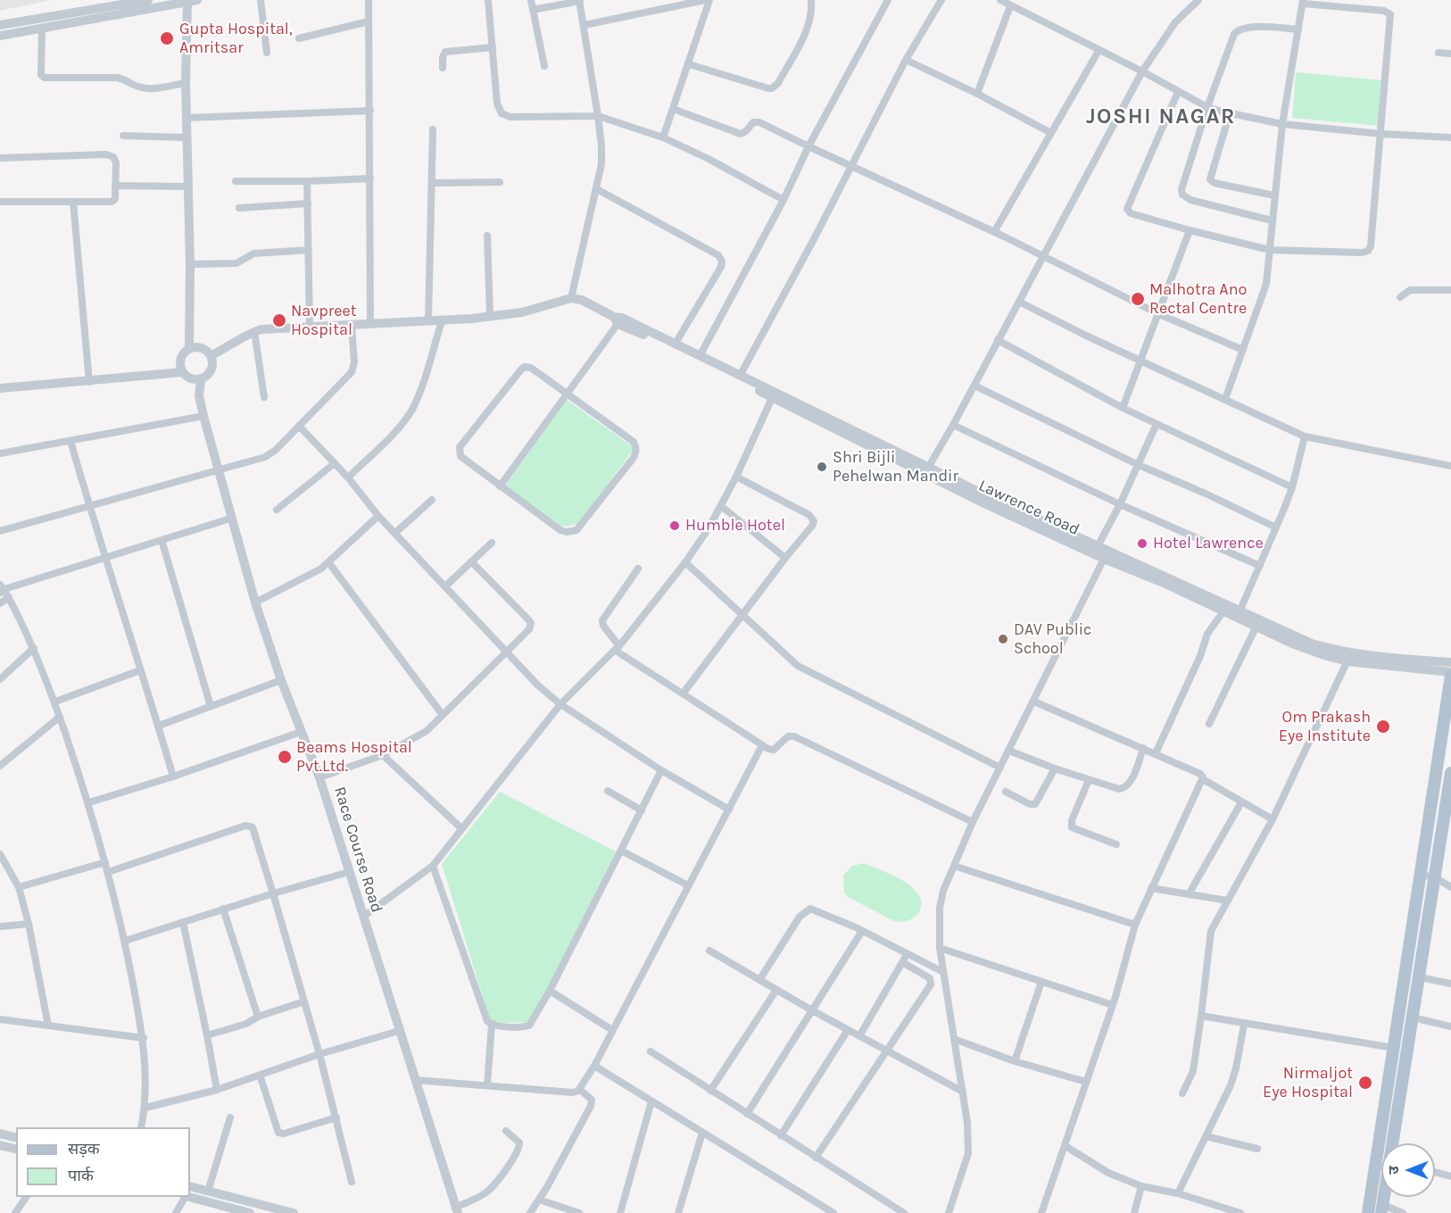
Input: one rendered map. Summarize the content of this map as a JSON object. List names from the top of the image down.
{
  "streets": {
    "street": ["Lawrence Road", "Race Course Road"]
  },
  "districts": ["JOSHI NAGAR"],
  "places": [
    "Gupta Hospital, Amritsar",
    "Malhotra Ano Rectal Centre",
    "Navpreet Hospital",
    "Shri Bijli Pehelwan Mandir",
    "Humble Hotel",
    "Hotel Lawrence",
    "DAV Public School",
    "Om Prakash Eye Institute",
    "Beams Hospital Pvt.Ltd.",
    "Nirmaljot Eye Hospital"
  ],
  "legend": ["सड़क", "पार्क"],
  "north": "left"
}
